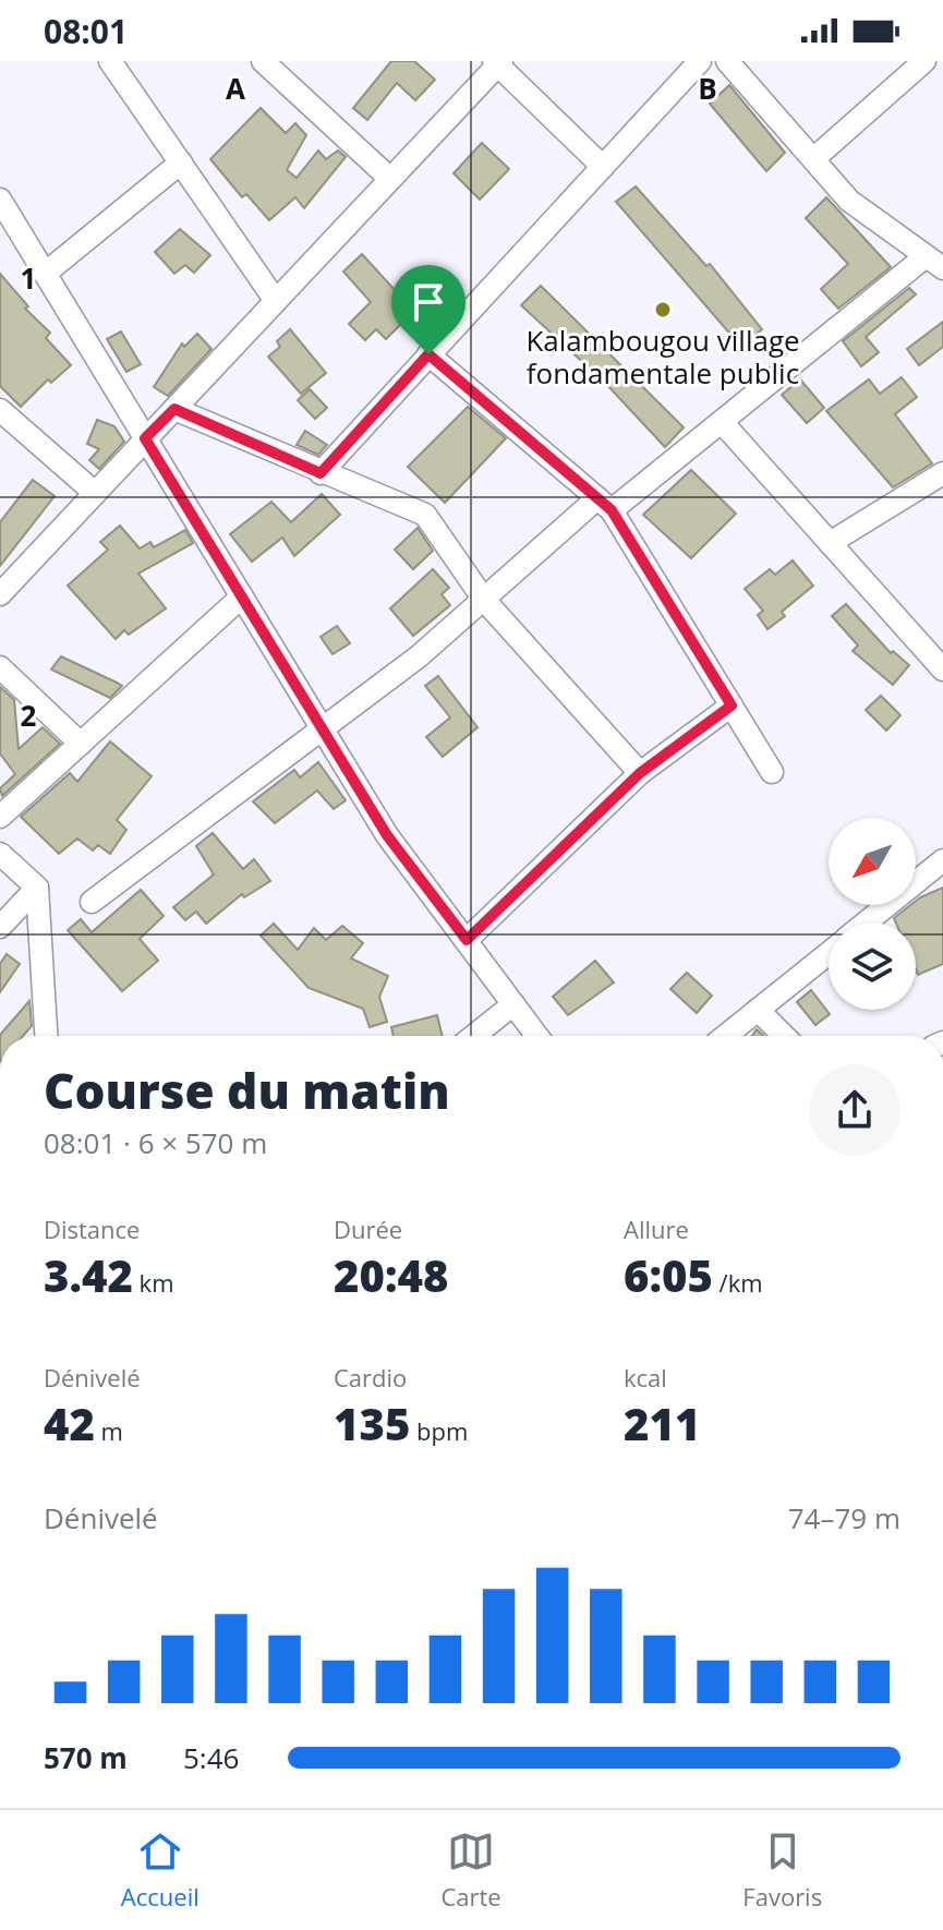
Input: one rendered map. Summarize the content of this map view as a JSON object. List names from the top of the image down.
{
  "places": ["Kalambougou village fondamentale public"],
  "north": "bottom left",
  "page": {
    "status": "08:01",
    "heading": ["Course du matin", "08:01 · 6 × 570 m"],
    "stats": [
      ["Distance", "3.42 km"],
      ["Durée", "20:48"],
      ["Allure", "6:05 /km"],
      ["Dénivelé", "42 m"],
      ["Cardio", "135 bpm"],
      ["kcal", "211"]
    ],
    "chart": ["Dénivelé", "74–79 m"],
    "list": [
      {
        "name": "570 m",
        "note": "5:46"
      }
    ],
    "tabs": ["Accueil", "Carte", "Favoris"]
  },
  "grid": {
    "columns": ["A", "B"],
    "rows": ["1", "2"]
  }
}
